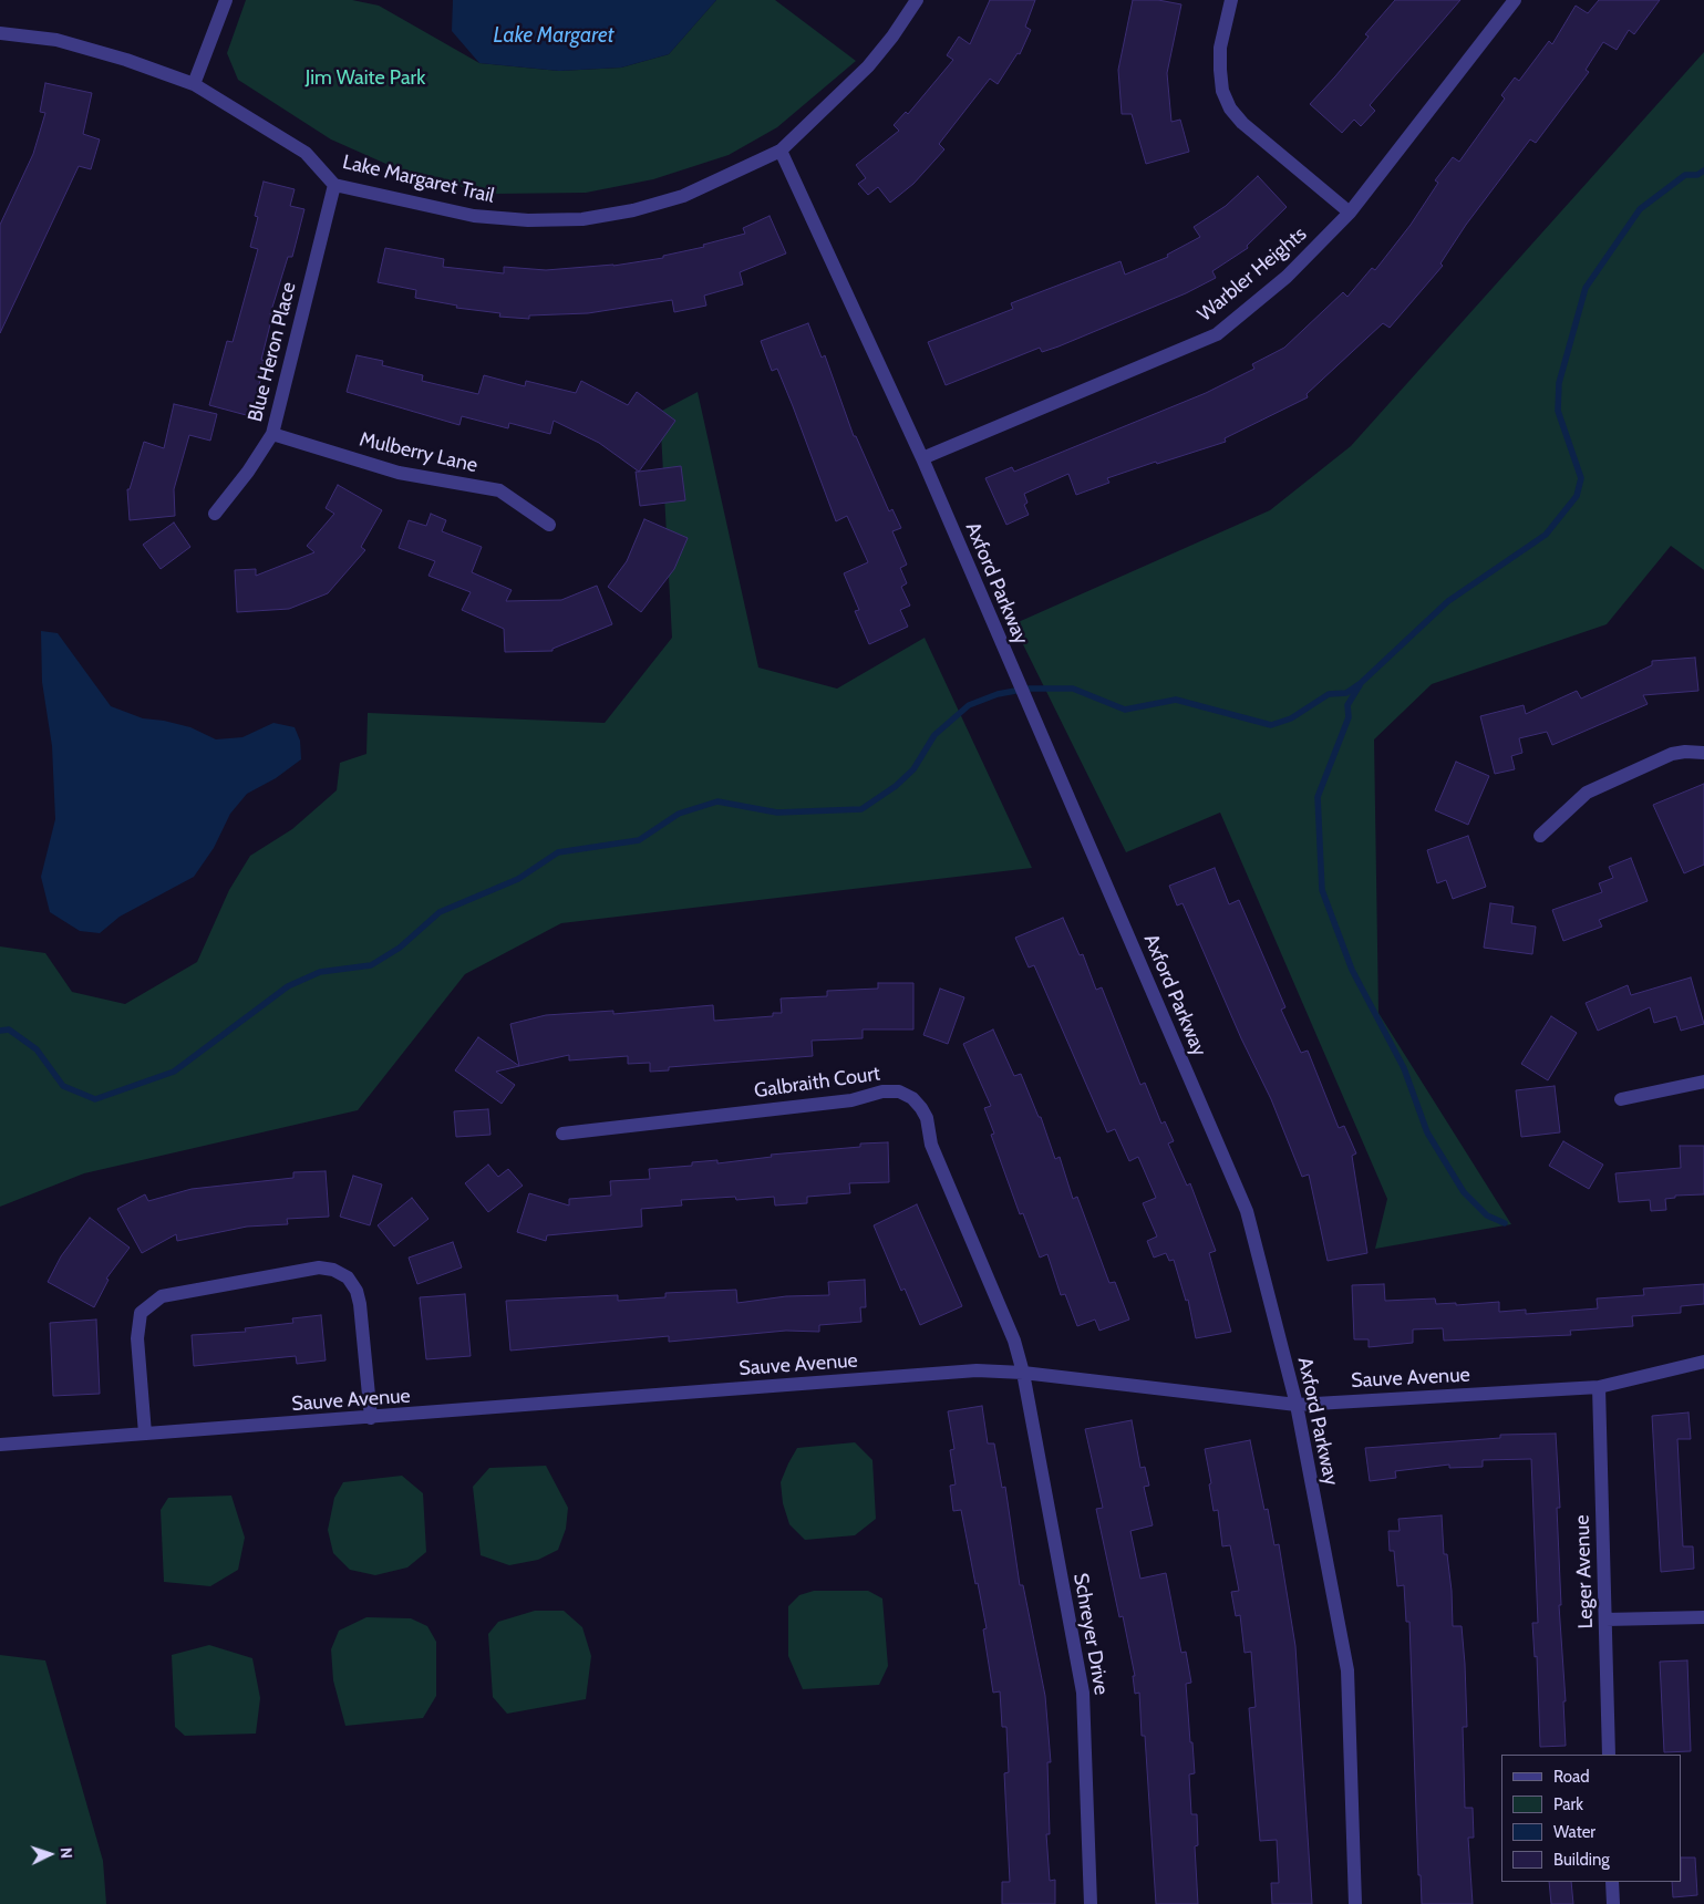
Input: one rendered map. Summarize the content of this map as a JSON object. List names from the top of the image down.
{
  "streets": {
    "street": [
      "Lake Margaret Trail",
      "Warbler Heights",
      "Blue Heron Place",
      "Mulberry Lane",
      "Axford Parkway",
      "Galbraith Court",
      "Sauve Avenue",
      "Leger Avenue",
      "Schreyer Drive"
    ]
  },
  "crossings": [
    ["Lake Margaret Trail", "Blue Heron Place"],
    ["Lake Margaret Trail", "Axford Parkway"],
    ["Warbler Heights", "Axford Parkway"],
    ["Blue Heron Place", "Mulberry Lane"],
    ["Axford Parkway", "Sauve Avenue"],
    ["Galbraith Court", "Sauve Avenue"],
    ["Galbraith Court", "Schreyer Drive"],
    ["Sauve Avenue", "Leger Avenue"],
    ["Sauve Avenue", "Schreyer Drive"]
  ],
  "water": ["Lake Margaret"],
  "parks": ["Jim Waite Park"],
  "legend": [
    "Road",
    "Park",
    "Water",
    "Building"
  ],
  "north": "right"
}
